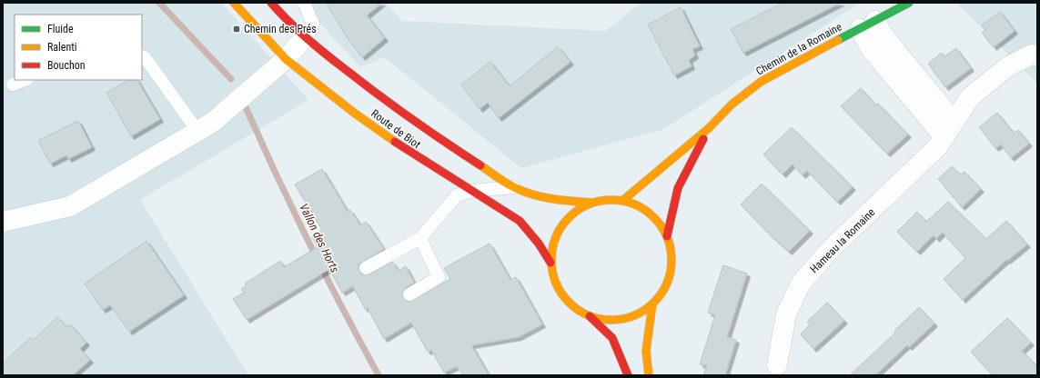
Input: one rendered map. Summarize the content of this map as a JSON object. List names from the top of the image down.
{
  "streets": {
    "main road": ["Chemin de la Romaine", "Route de Biot"],
    "street": ["Hameau la Romaine"]
  },
  "crossings": [
    ["Chemin de la Romaine", "Route de Biot"]
  ],
  "water": ["Vallon des Horts"],
  "places": {
    "transit": ["Chemin des Prés"]
  },
  "legend": ["Fluide", "Ralenti", "Bouchon"]
}
